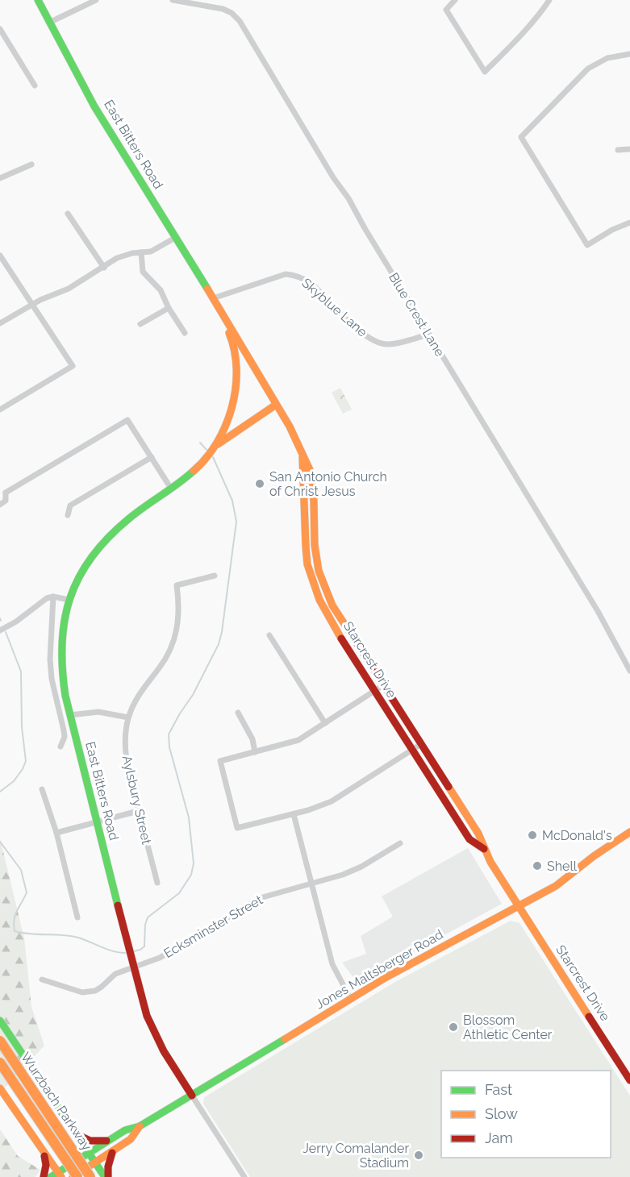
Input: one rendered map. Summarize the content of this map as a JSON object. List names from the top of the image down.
{
  "streets": {
    "main road": [
      "East Bitters Road",
      "Starcrest Drive",
      "Jones Maltsberger Road",
      "Wurzbach Parkway"
    ],
    "street": [
      "Skyblue Lane",
      "Blue Crest Lane",
      "Aylsbury Street",
      "Ecksminster Street"
    ]
  },
  "crossings": [
    ["East Bitters Road", "Skyblue Lane"],
    ["East Bitters Road", "Starcrest Drive"],
    ["East Bitters Road", "Ecksminster Street"],
    ["East Bitters Road", "Jones Maltsberger Road"],
    ["Skyblue Lane", "Blue Crest Lane"],
    ["Skyblue Lane", "Starcrest Drive"],
    ["Starcrest Drive", "Jones Maltsberger Road"]
  ],
  "places": [
    "San Antonio Church of Christ Jesus",
    "McDonald's",
    "Shell",
    "Blossom Athletic Center",
    "Jerry Comalander Stadium"
  ],
  "legend": ["Fast", "Slow", "Jam"]
}
